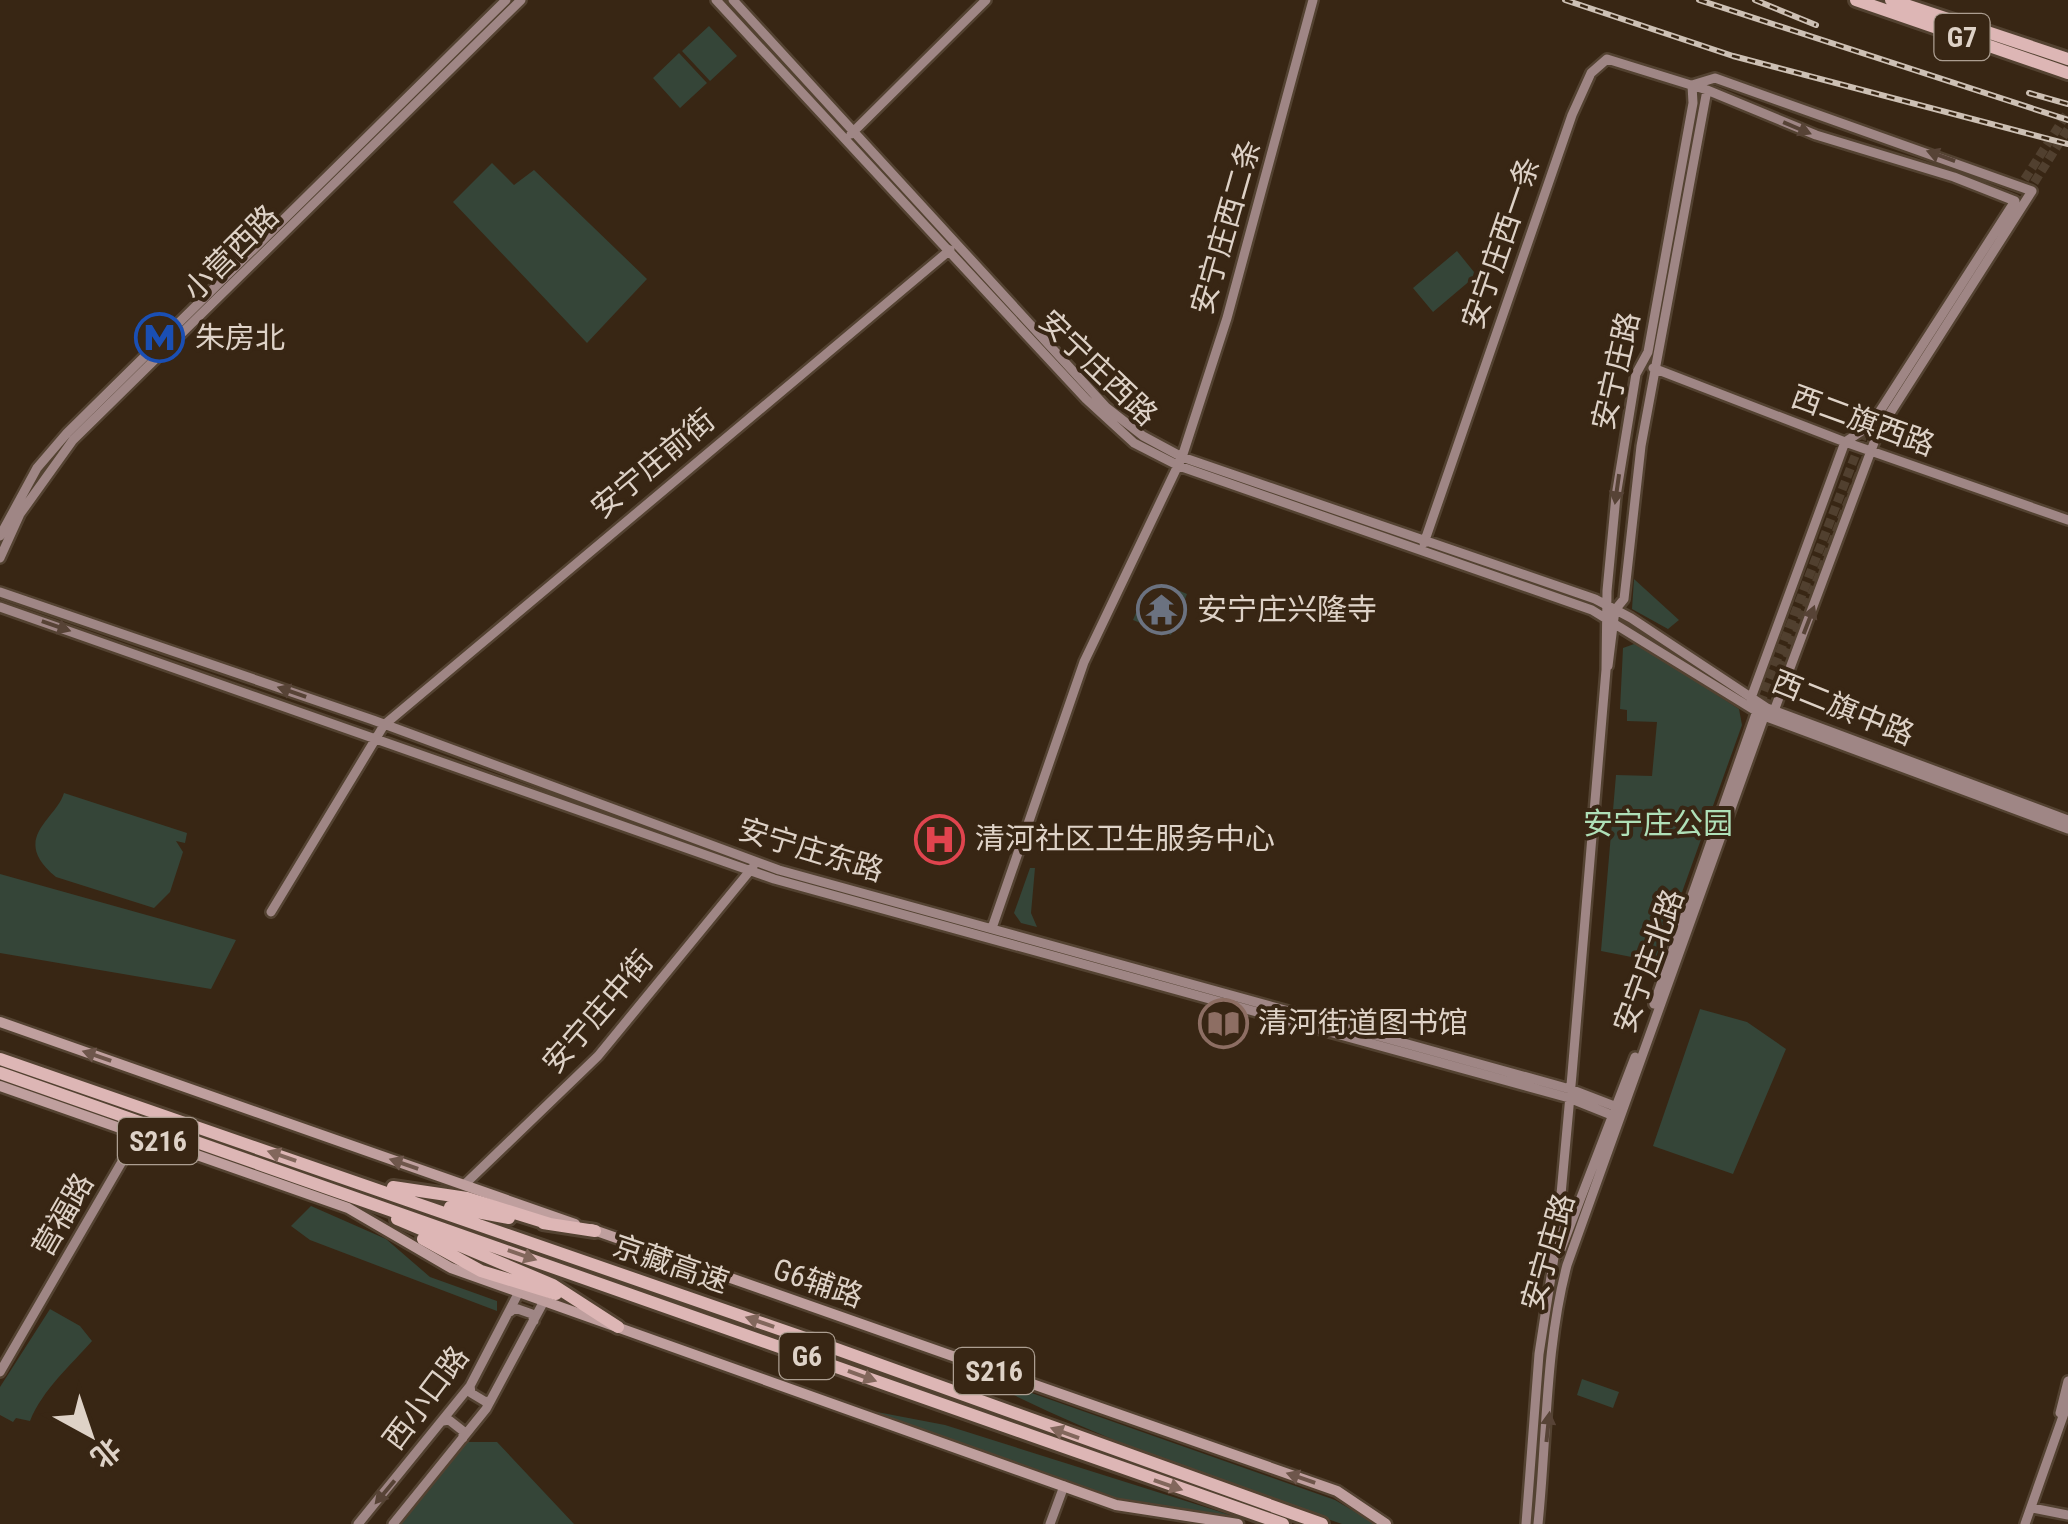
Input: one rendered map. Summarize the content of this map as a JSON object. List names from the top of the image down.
{
  "streets": {
    "highway": ["G7", "京藏高速", "G6"],
    "main road": [
      "安宁庄西二条",
      "安宁庄西一条",
      "小营西路",
      "安宁庄西路",
      "安宁庄路",
      "西二旗西路",
      "安宁庄前街",
      "西二旗中路",
      "安宁庄东路",
      "安宁庄北路",
      "安宁庄中街",
      "S216",
      "营福路",
      "G6辅路",
      "西小口路"
    ]
  },
  "crossings": [
    ["安宁庄西二条", "安宁庄西路"],
    ["安宁庄西二条", "安宁庄东路"],
    ["安宁庄西一条", "安宁庄西路"],
    ["安宁庄西一条", "安宁庄路"],
    ["安宁庄西一条", "西二旗中路"],
    ["安宁庄西路", "安宁庄前街"],
    ["安宁庄西路", "西二旗中路"],
    ["安宁庄路", "西二旗西路"],
    ["安宁庄路", "西二旗中路"],
    ["安宁庄路", "安宁庄东路"],
    ["安宁庄路", "安宁庄北路"],
    ["安宁庄前街", "安宁庄东路"],
    ["西二旗中路", "安宁庄北路"],
    ["安宁庄东路", "安宁庄北路"],
    ["安宁庄东路", "安宁庄中街"],
    ["安宁庄中街", "G6辅路"],
    ["S216", "营福路"],
    ["S216", "西小口路"]
  ],
  "parks": ["安宁庄公园"],
  "places": {
    "metro station": ["朱房北"],
    "temple": ["安宁庄兴隆寺"],
    "hospital": ["清河社区卫生服务中心"],
    "library": ["清河街道图书馆"]
  },
  "north": "bottom right"
}
